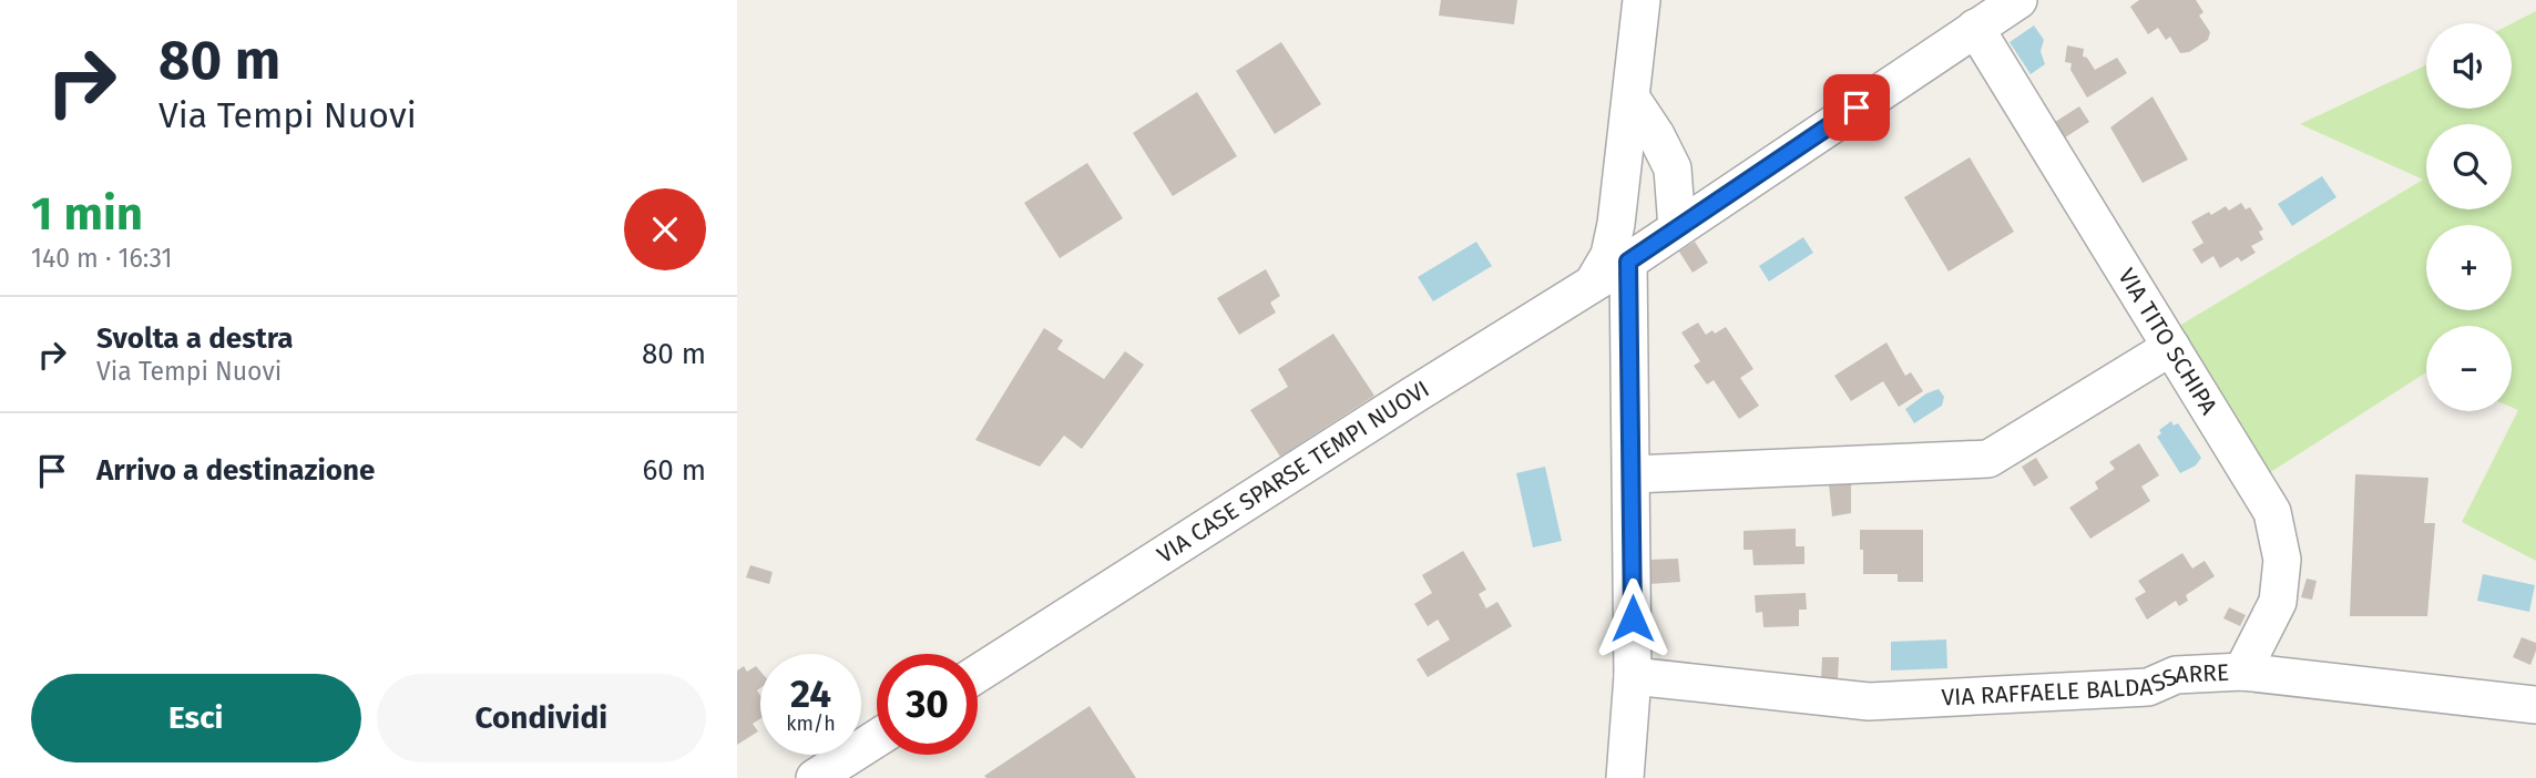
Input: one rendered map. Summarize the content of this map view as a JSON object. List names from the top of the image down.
{
  "streets": {
    "street": ["VIA TITO SCHIPA", "VIA CASE SPARSE TEMPI NUOVI", "VIA RAFFAELE BALDASSARRE"]
  },
  "crossings": [
    ["VIA TITO SCHIPA", "VIA CASE SPARSE TEMPI NUOVI"],
    ["VIA TITO SCHIPA", "VIA RAFFAELE BALDASSARRE"]
  ],
  "page": {
    "turn": ["80 m", "Via Tempi Nuovi"],
    "map_buttons": ["+", "−"],
    "heading": ["1 min", "140 m · 16:31"],
    "list": [
      {
        "name": "Svolta a destra",
        "note": "Via Tempi Nuovi",
        "value": "80 m"
      },
      {
        "name": "Arrivo a destinazione",
        "value": "60 m"
      }
    ],
    "speed": "24 km/h",
    "limit": "30",
    "buttons": ["Esci", "Condividi"]
  }
}
